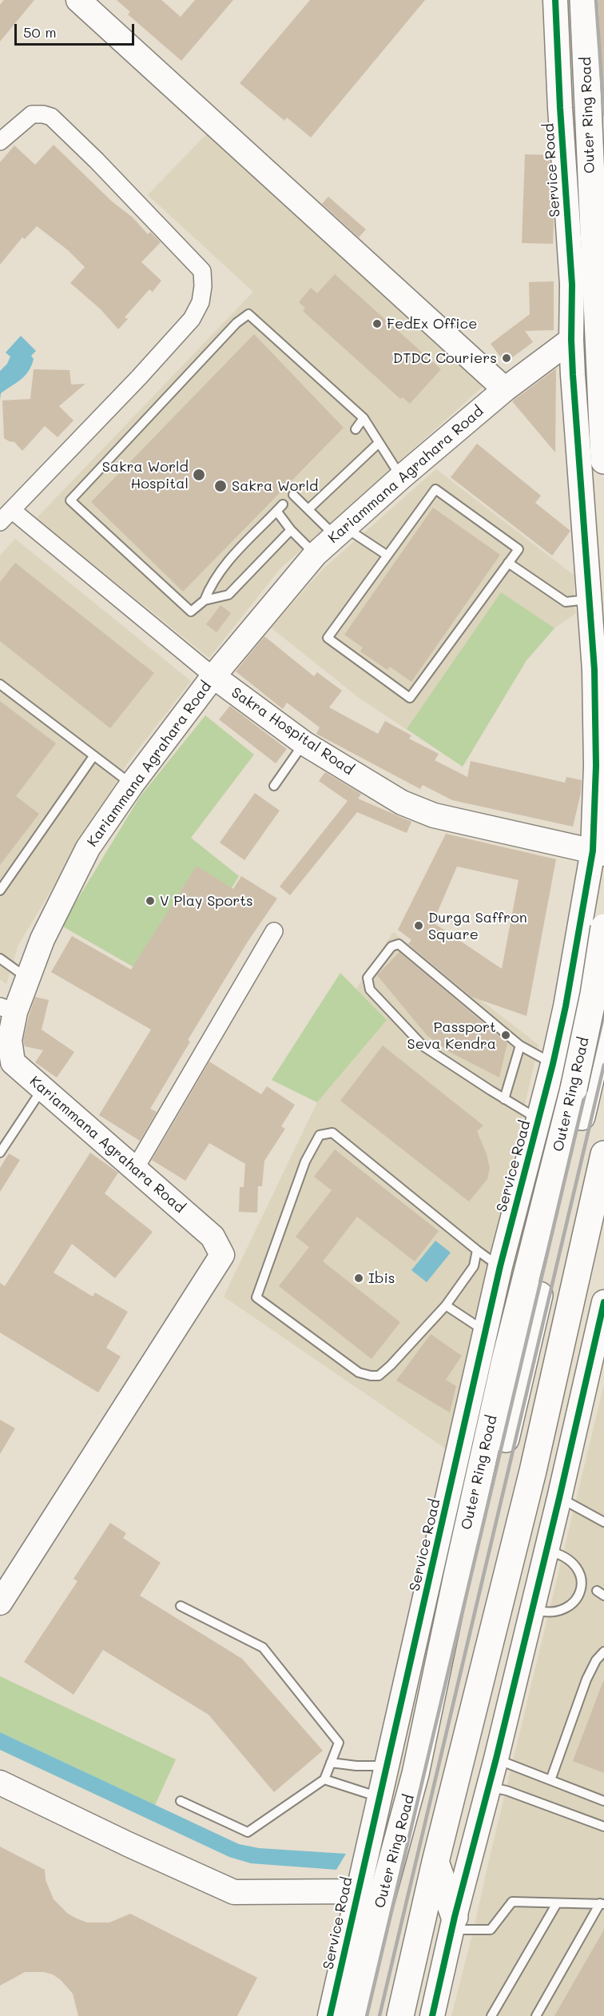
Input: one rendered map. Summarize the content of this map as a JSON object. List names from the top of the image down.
{
  "streets": {
    "highway": ["Outer Ring Road"],
    "street": ["Service Road", "Kariammana Agrahara Road", "Sakra Hospital Road"]
  },
  "crossings": [
    ["Service Road", "Kariammana Agrahara Road"],
    ["Service Road", "Sakra Hospital Road"],
    ["Kariammana Agrahara Road", "Sakra Hospital Road"]
  ],
  "places": [
    "FedEx Office",
    "DTDC Couriers",
    "Sakra World Hospital",
    "Sakra World",
    "V Play Sports",
    "Durga Saffron Square",
    "Passport Seva Kendra",
    "Ibis"
  ],
  "scale_bar": "50 m"
}
